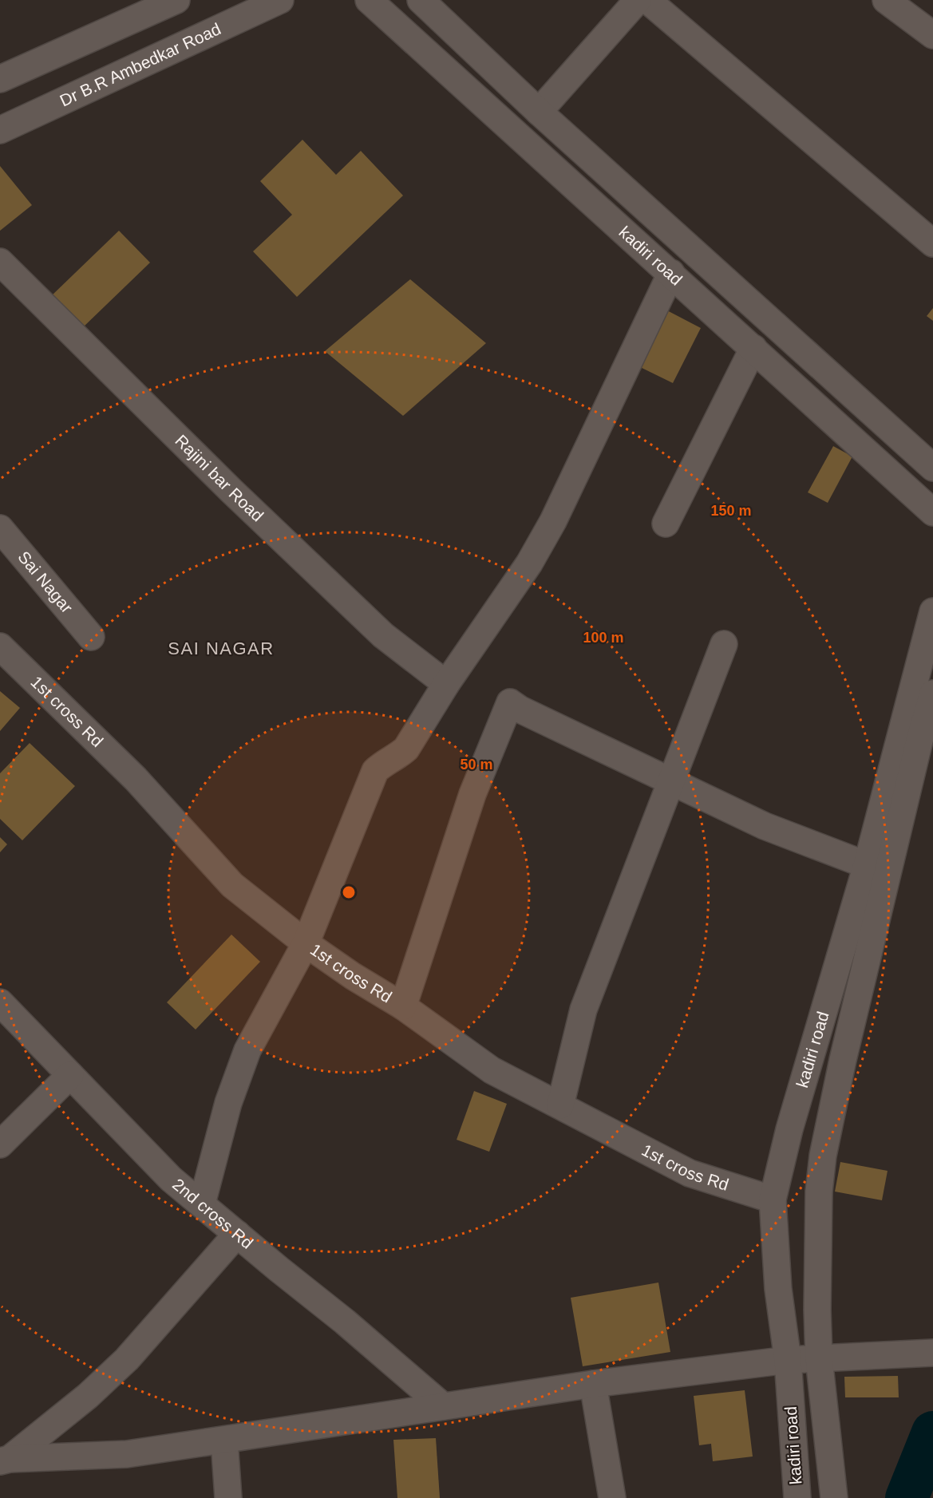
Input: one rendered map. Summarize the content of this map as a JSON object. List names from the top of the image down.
{
  "streets": {
    "street": [
      "Dr B.R Ambedkar Road",
      "kadiri road",
      "Rajini bar Road",
      "Sai Nagar",
      "1st cross Rd",
      "2nd cross Rd"
    ]
  },
  "crossings": [
    ["kadiri road", "1st cross Rd"]
  ],
  "districts": ["SAI NAGAR"],
  "rings": ["150 m", "100 m", "50 m"]
}
